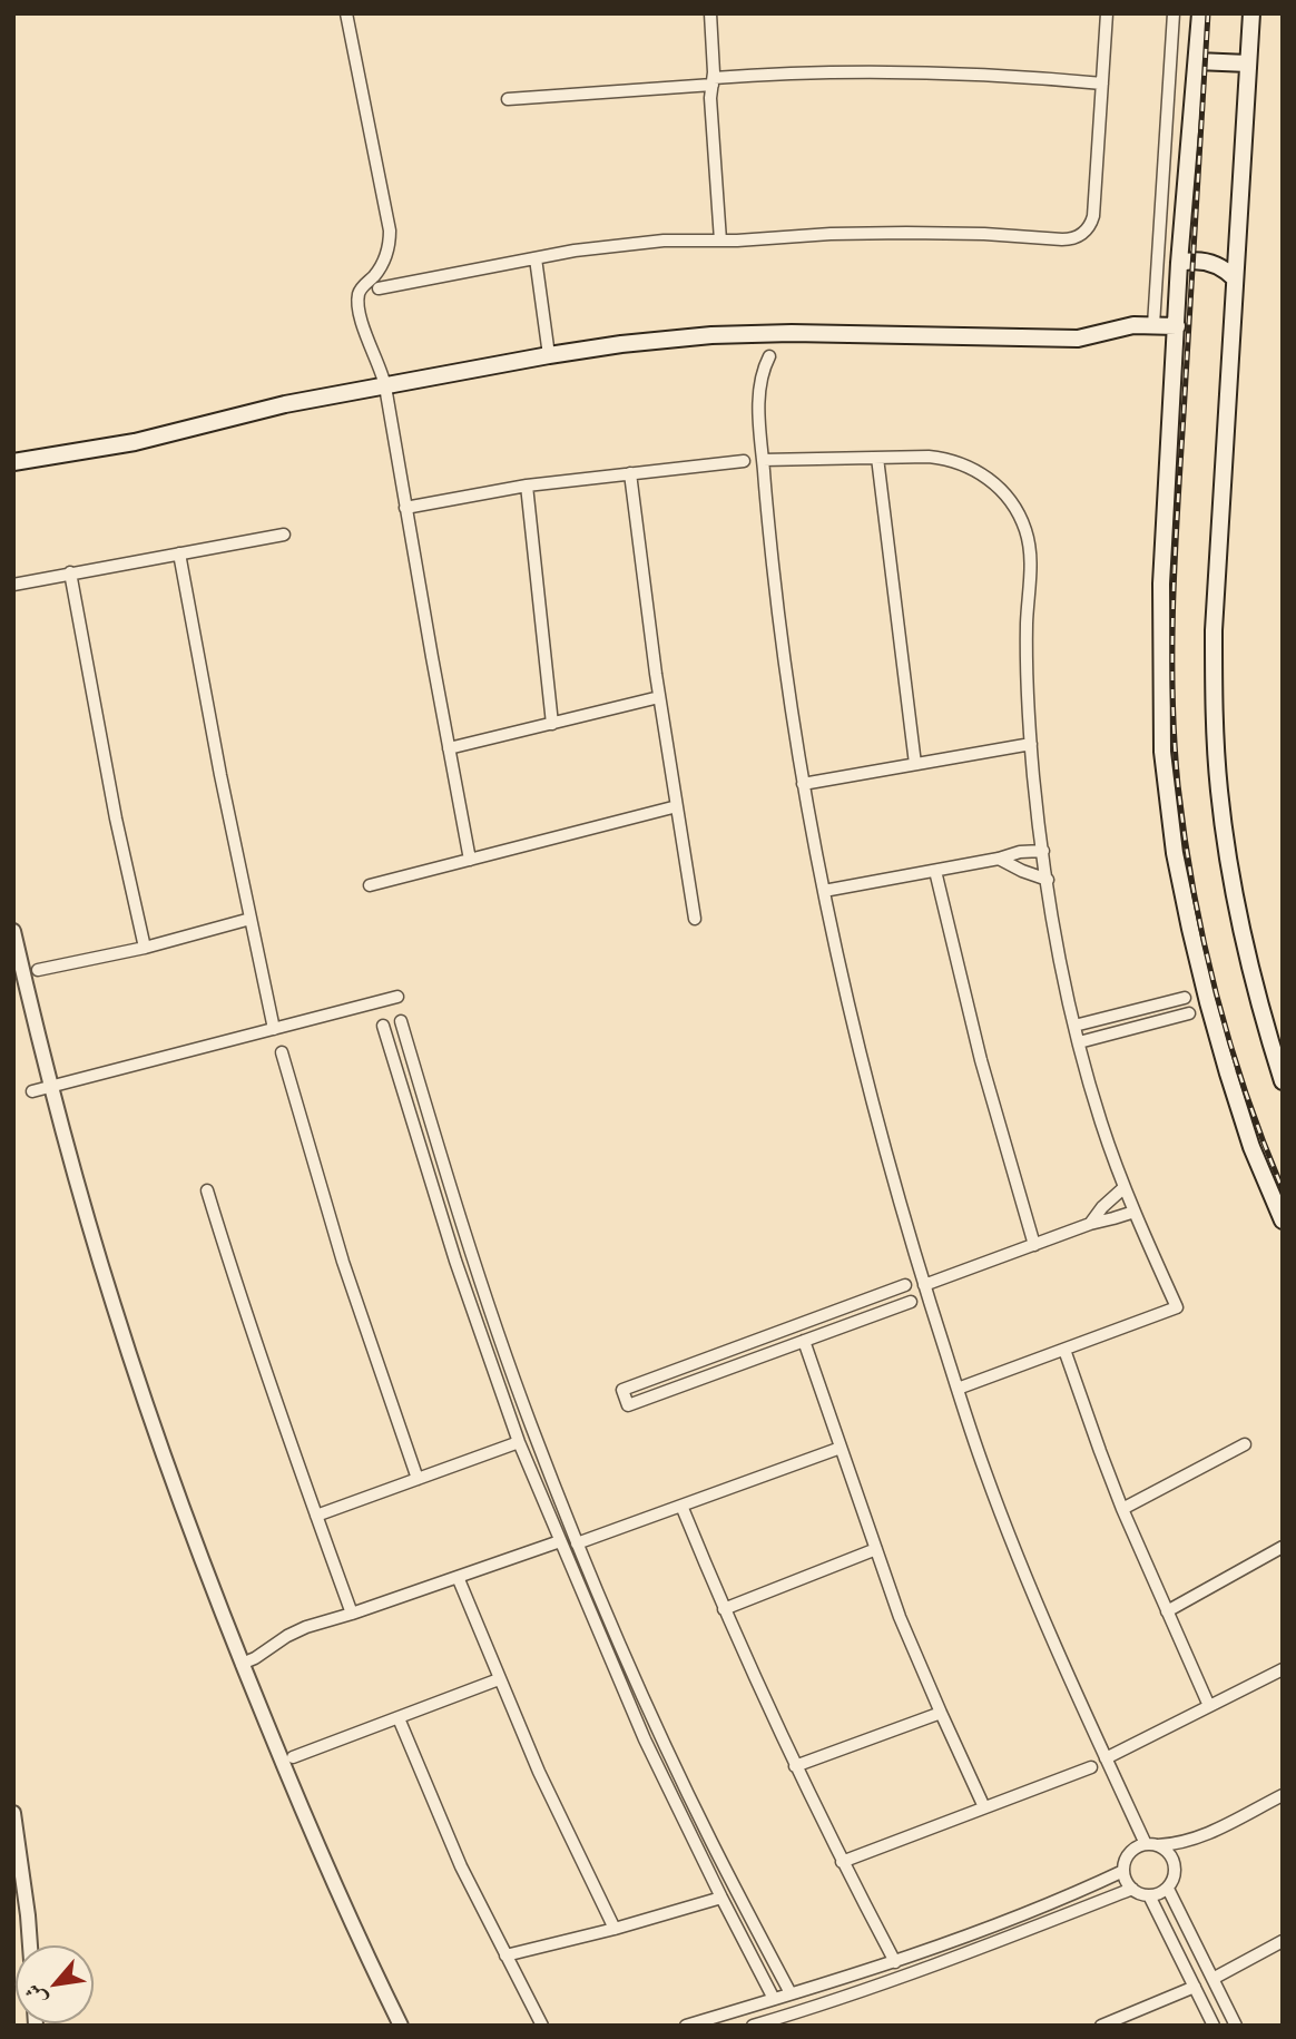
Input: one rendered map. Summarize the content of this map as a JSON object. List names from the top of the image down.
{
  "north": "bottom left"
}
